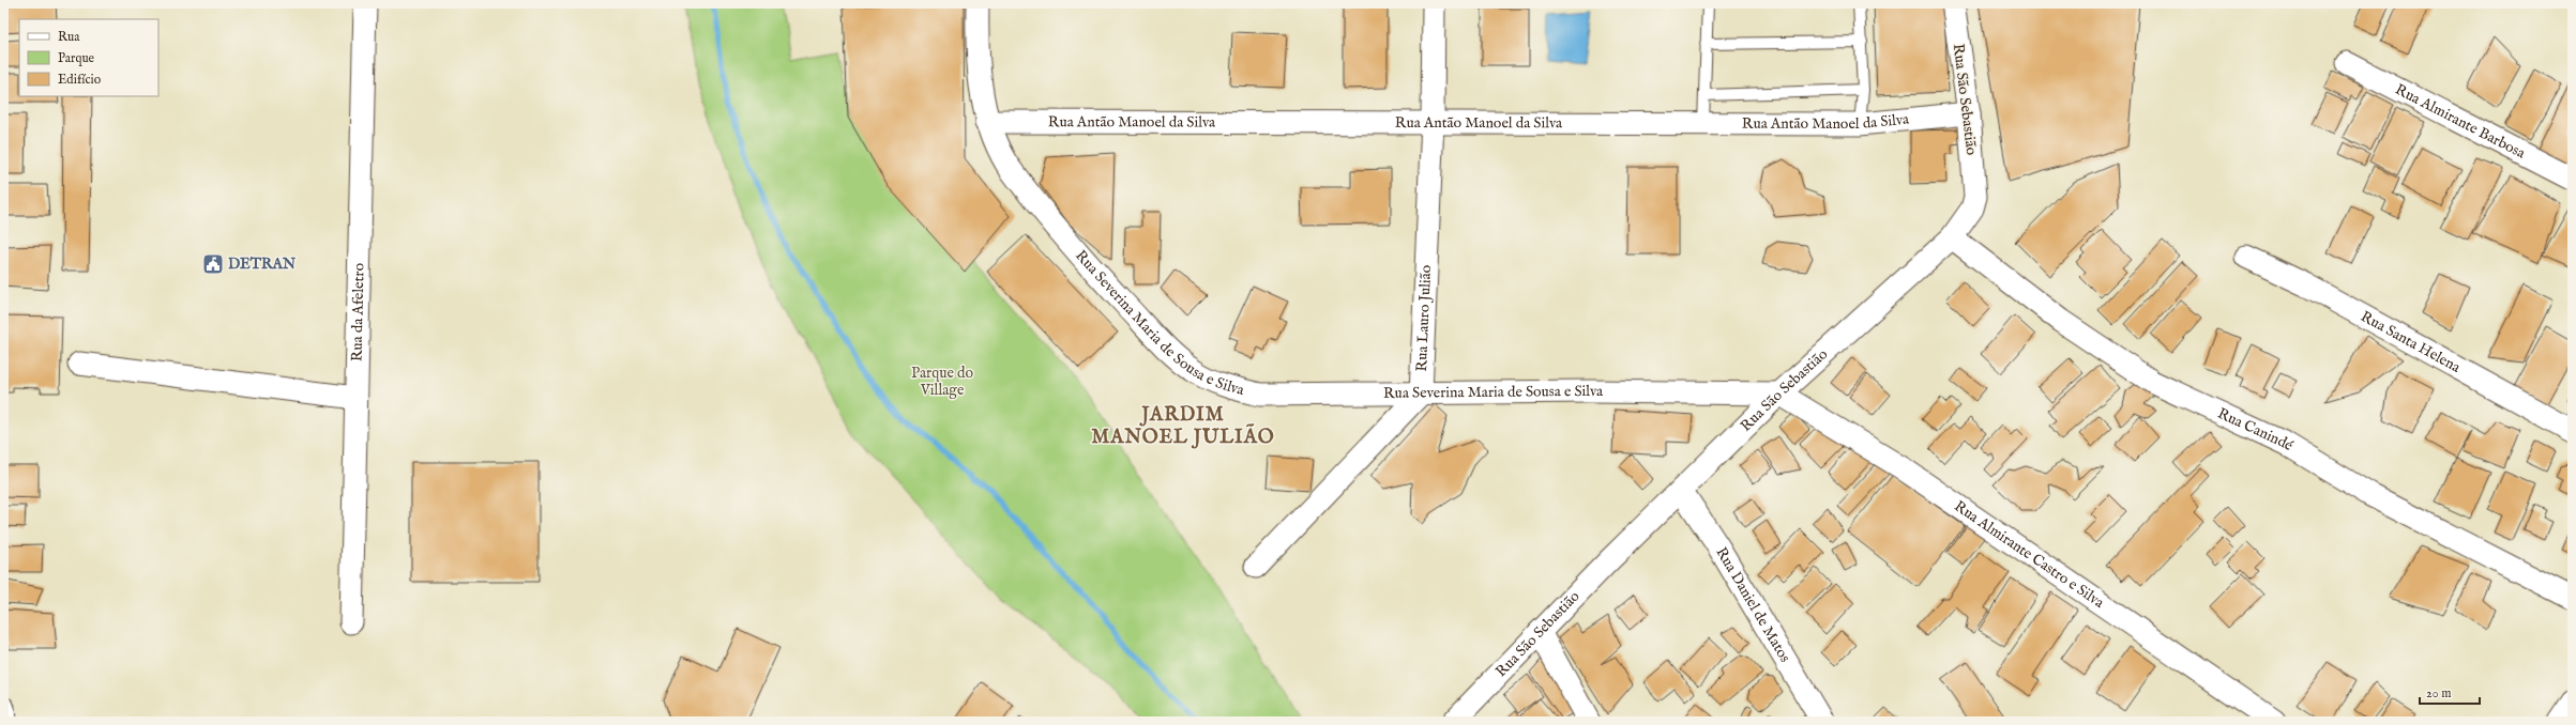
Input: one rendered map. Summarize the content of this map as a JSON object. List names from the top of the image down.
{
  "streets": {
    "street": [
      "Rua São Sebastião",
      "Rua Antão Manoel da Silva",
      "Rua Almirante Barbosa",
      "Rua da Afeletro",
      "Rua Lauro Julião",
      "Rua Severina Maria de Sousa e Silva",
      "Rua Santa Helena",
      "Rua Canindé",
      "Rua Almirante Castro e Silva",
      "Rua Daniel de Matos"
    ]
  },
  "crossings": [
    ["Rua São Sebastião", "Rua Antão Manoel da Silva"],
    ["Rua São Sebastião", "Rua Severina Maria de Sousa e Silva"],
    ["Rua São Sebastião", "Rua Canindé"],
    ["Rua São Sebastião", "Rua Almirante Castro e Silva"],
    ["Rua São Sebastião", "Rua Daniel de Matos"],
    ["Rua Antão Manoel da Silva", "Rua Lauro Julião"],
    ["Rua Antão Manoel da Silva", "Rua Severina Maria de Sousa e Silva"],
    ["Rua Lauro Julião", "Rua Severina Maria de Sousa e Silva"],
    ["Rua Severina Maria de Sousa e Silva", "Rua Almirante Castro e Silva"]
  ],
  "districts": ["JARDIM MANOEL JULIÃO"],
  "parks": ["Parque do Village"],
  "places": {
    "public building": ["DETRAN"]
  },
  "legend": ["Rua", "Parque", "Edifício"],
  "scale_bar": "20 m"
}
